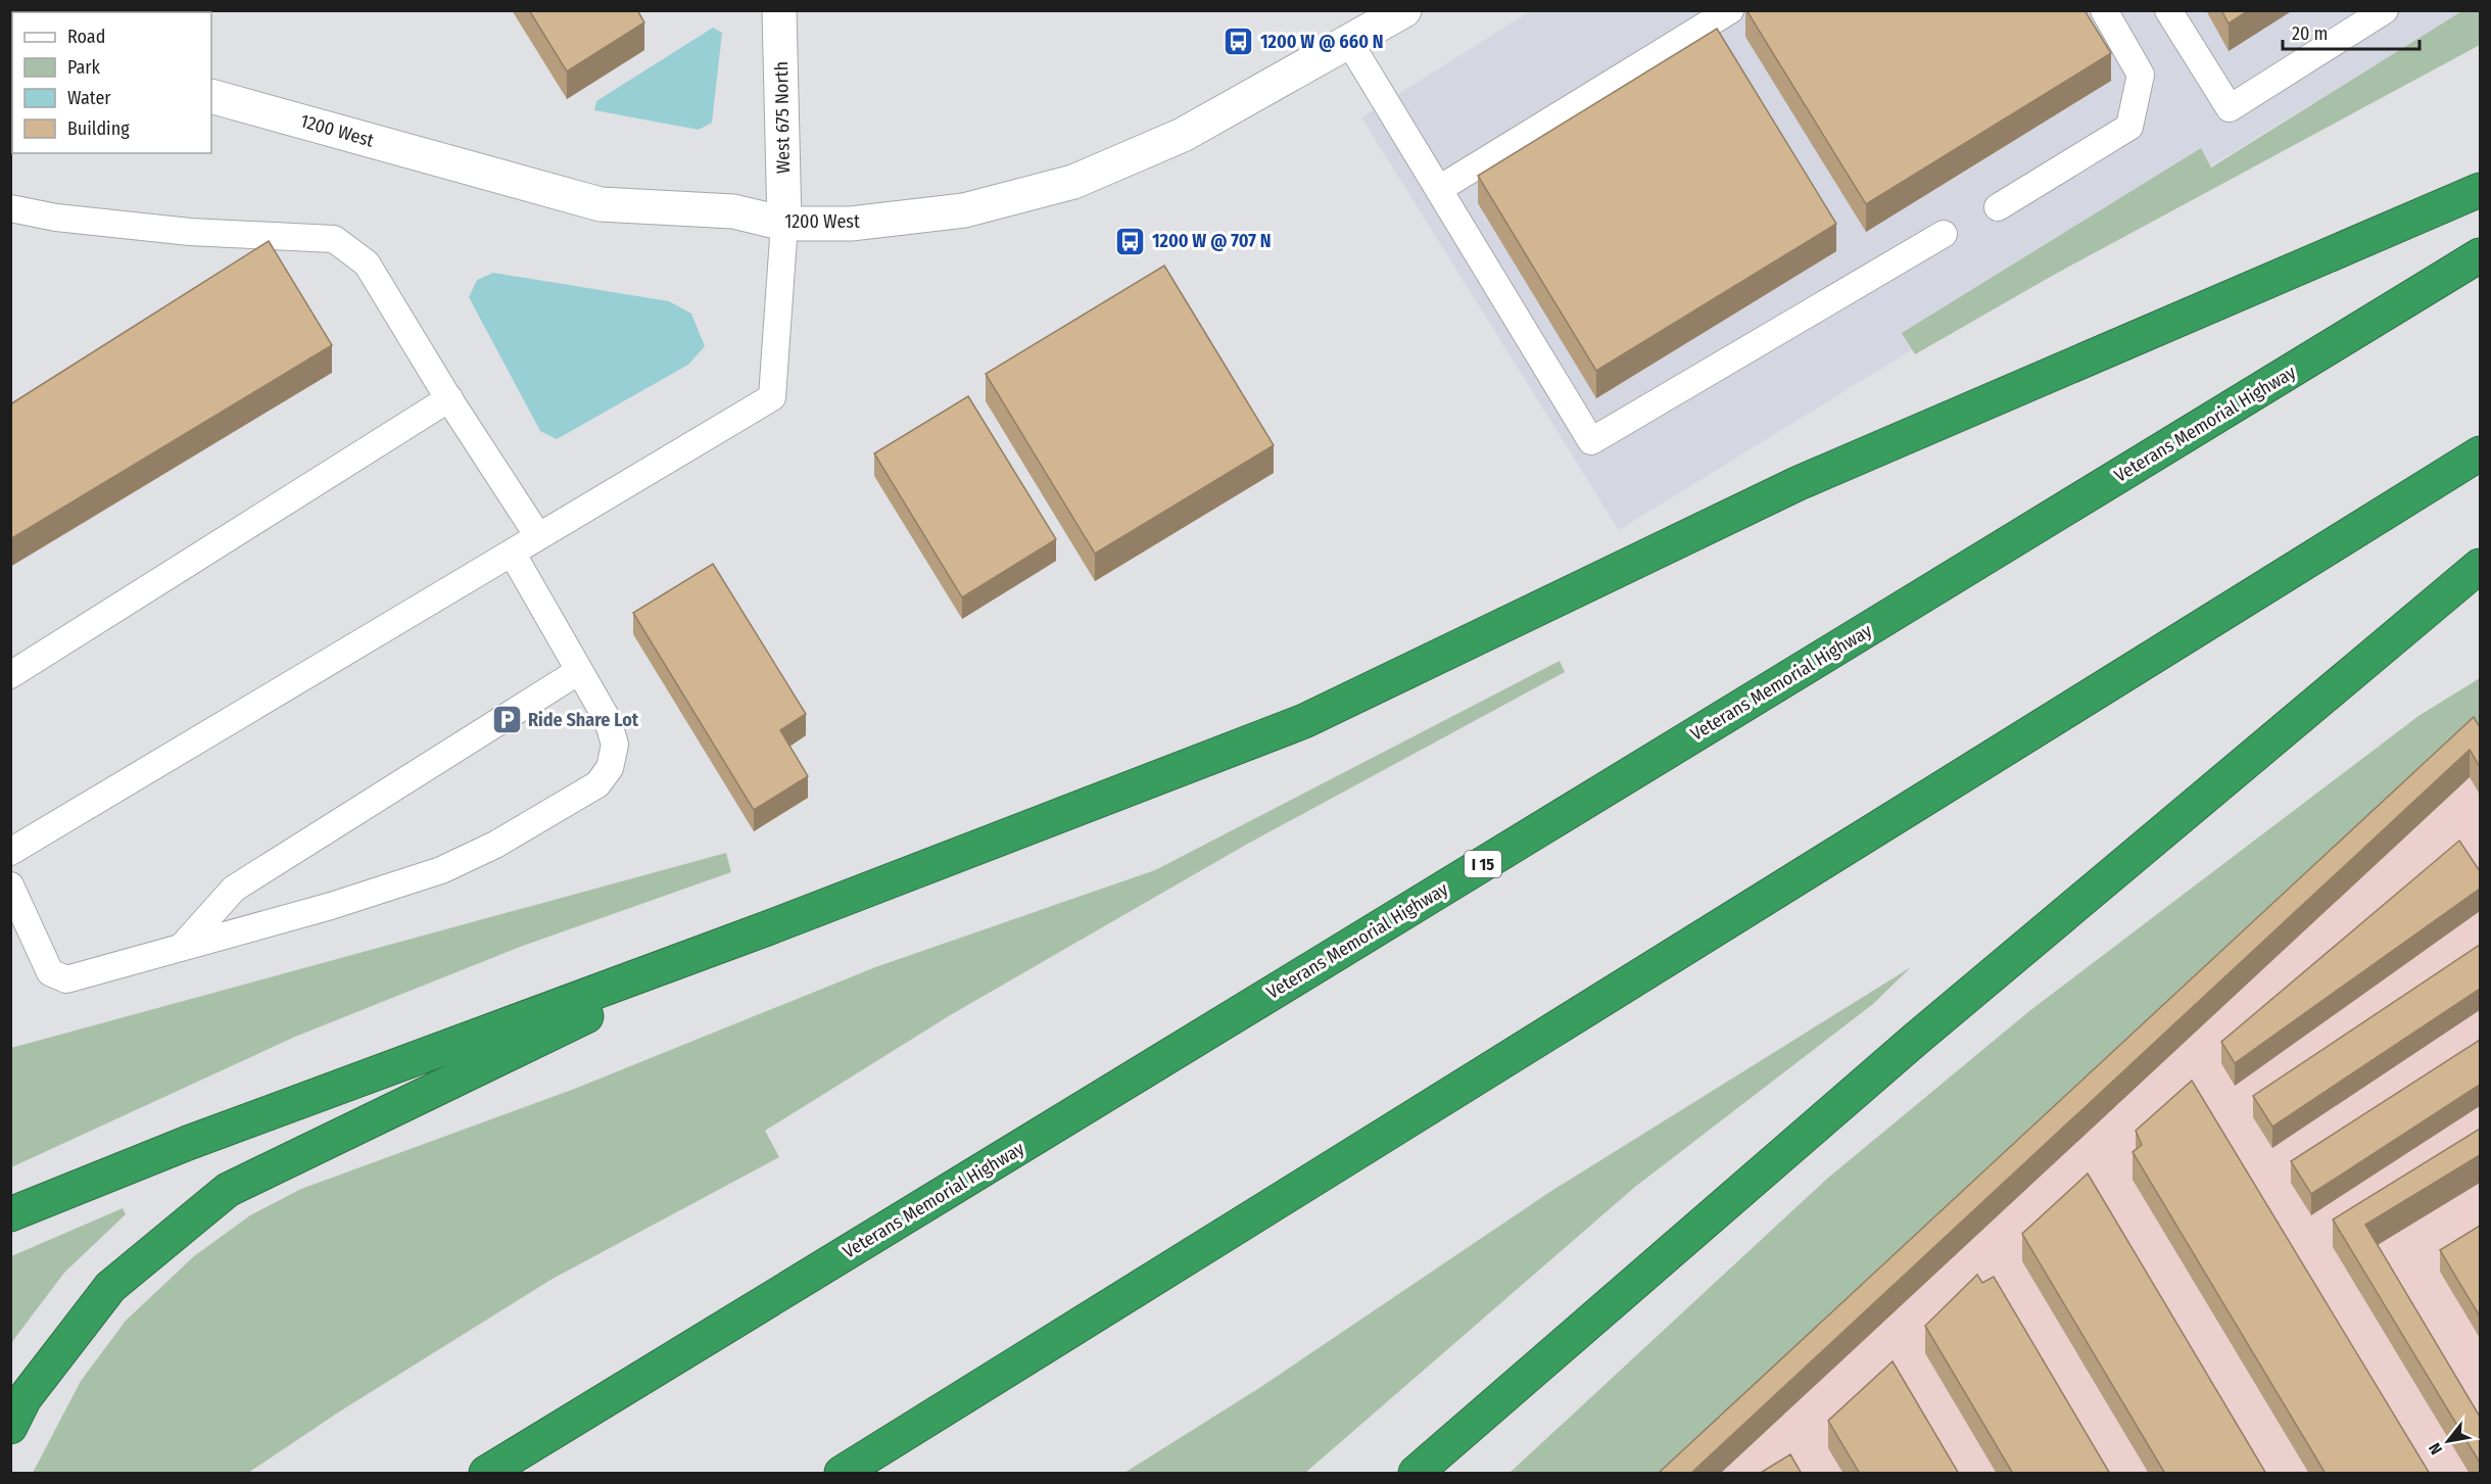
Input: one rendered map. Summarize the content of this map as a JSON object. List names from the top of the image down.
{
  "streets": {
    "highway": ["Veterans Memorial Highway", "I 15"],
    "street": ["West 675 North", "1200 West"]
  },
  "crossings": [
    ["West 675 North", "1200 West"]
  ],
  "places": {
    "bus stop": ["1200 W @ 660 N", "1200 W @ 707 N"],
    "parking": ["Ride Share Lot"]
  },
  "legend": [
    "Road",
    "Park",
    "Water",
    "Building"
  ],
  "scale_bar": "20 m",
  "north": "bottom left"
}
